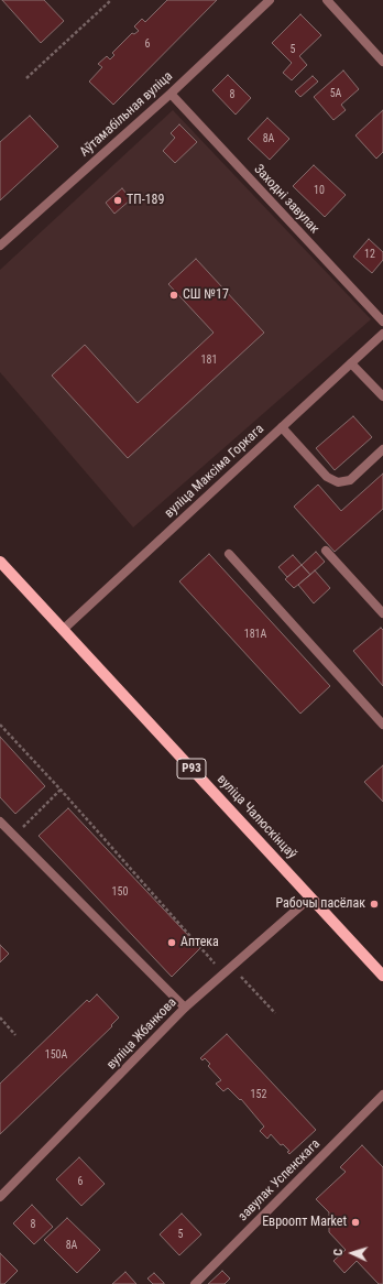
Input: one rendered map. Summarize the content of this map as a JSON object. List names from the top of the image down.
{
  "streets": {
    "main road": ["Р93", "вуліца Чалюскінцаў"],
    "street": [
      "Аўтамабільная вуліца",
      "Заходні завулак",
      "вуліца Максіма Горкага",
      "вуліца Жбанкова",
      "завулак Успенскага"
    ]
  },
  "crossings": [
    ["Аўтамабільная вуліца", "Заходні завулак"],
    ["вуліца Максіма Горкага", "вуліца Чалюскінцаў"],
    ["вуліца Чалюскінцаў", "вуліца Жбанкова"]
  ],
  "places": [
    "ТП-189",
    "СШ №17",
    "Рабочы пасёлак",
    "Аптека",
    "Евроопт Market"
  ],
  "house_numbers": [
    "6",
    "5",
    "5А",
    "8",
    "8А",
    "10",
    "12",
    "181",
    "181А",
    "150",
    "150А",
    "152",
    "6",
    "8",
    "5",
    "8А"
  ],
  "north": "left"
}
